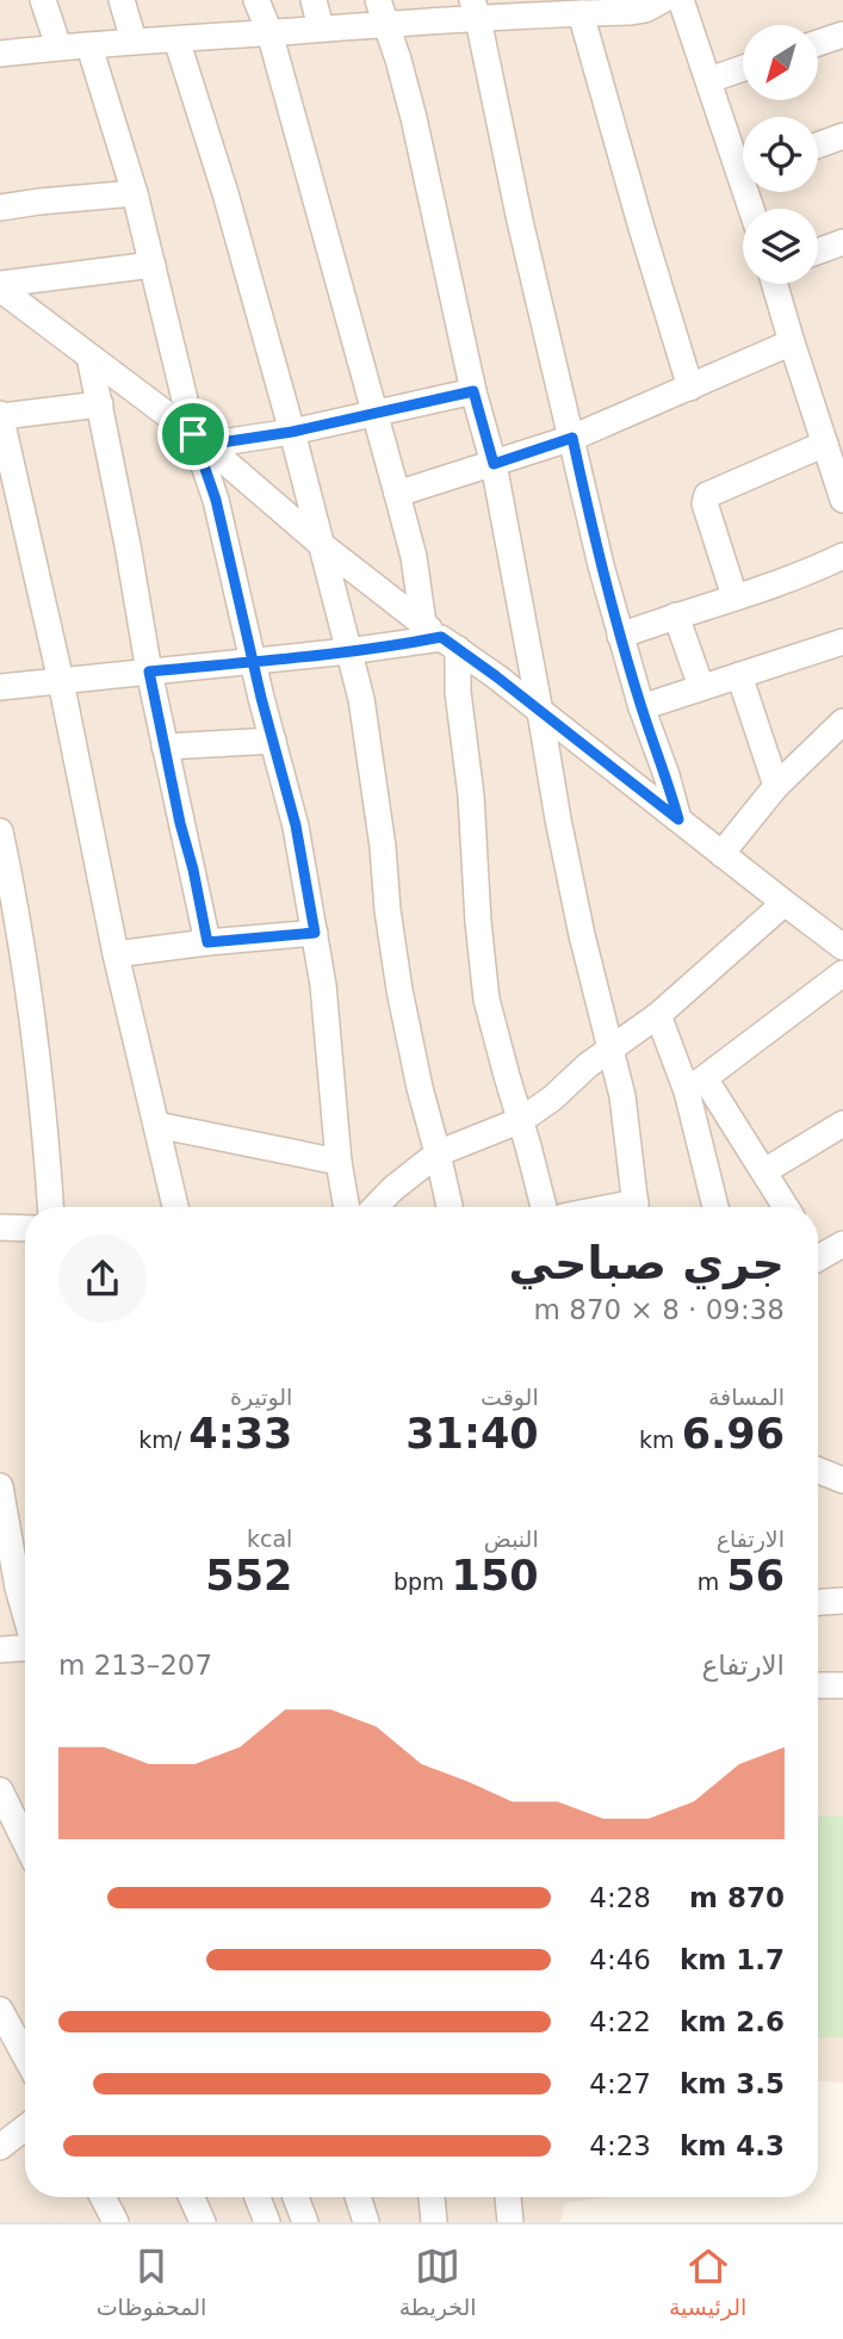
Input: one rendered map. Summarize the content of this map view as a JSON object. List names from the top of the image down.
{
  "north": "bottom left",
  "page": {
    "heading": ["جري صباحي", "09:38 · 8 × 870 m"],
    "stats": [
      ["المسافة", "6.96 km"],
      ["الوقت", "31:40"],
      ["الوتيرة", "4:33 /km"],
      ["الارتفاع", "56 m"],
      ["النبض", "150 bpm"],
      ["kcal", "552"]
    ],
    "chart": ["الارتفاع", "207–213 m"],
    "list": [
      {
        "name": "870 m",
        "note": "4:28"
      },
      {
        "name": "1.7 km",
        "note": "4:46"
      },
      {
        "name": "2.6 km",
        "note": "4:22"
      },
      {
        "name": "3.5 km",
        "note": "4:27"
      },
      {
        "name": "4.3 km",
        "note": "4:23"
      }
    ],
    "tabs": ["الرئيسية", "الخريطة", "المحفوظات"]
  }
}
